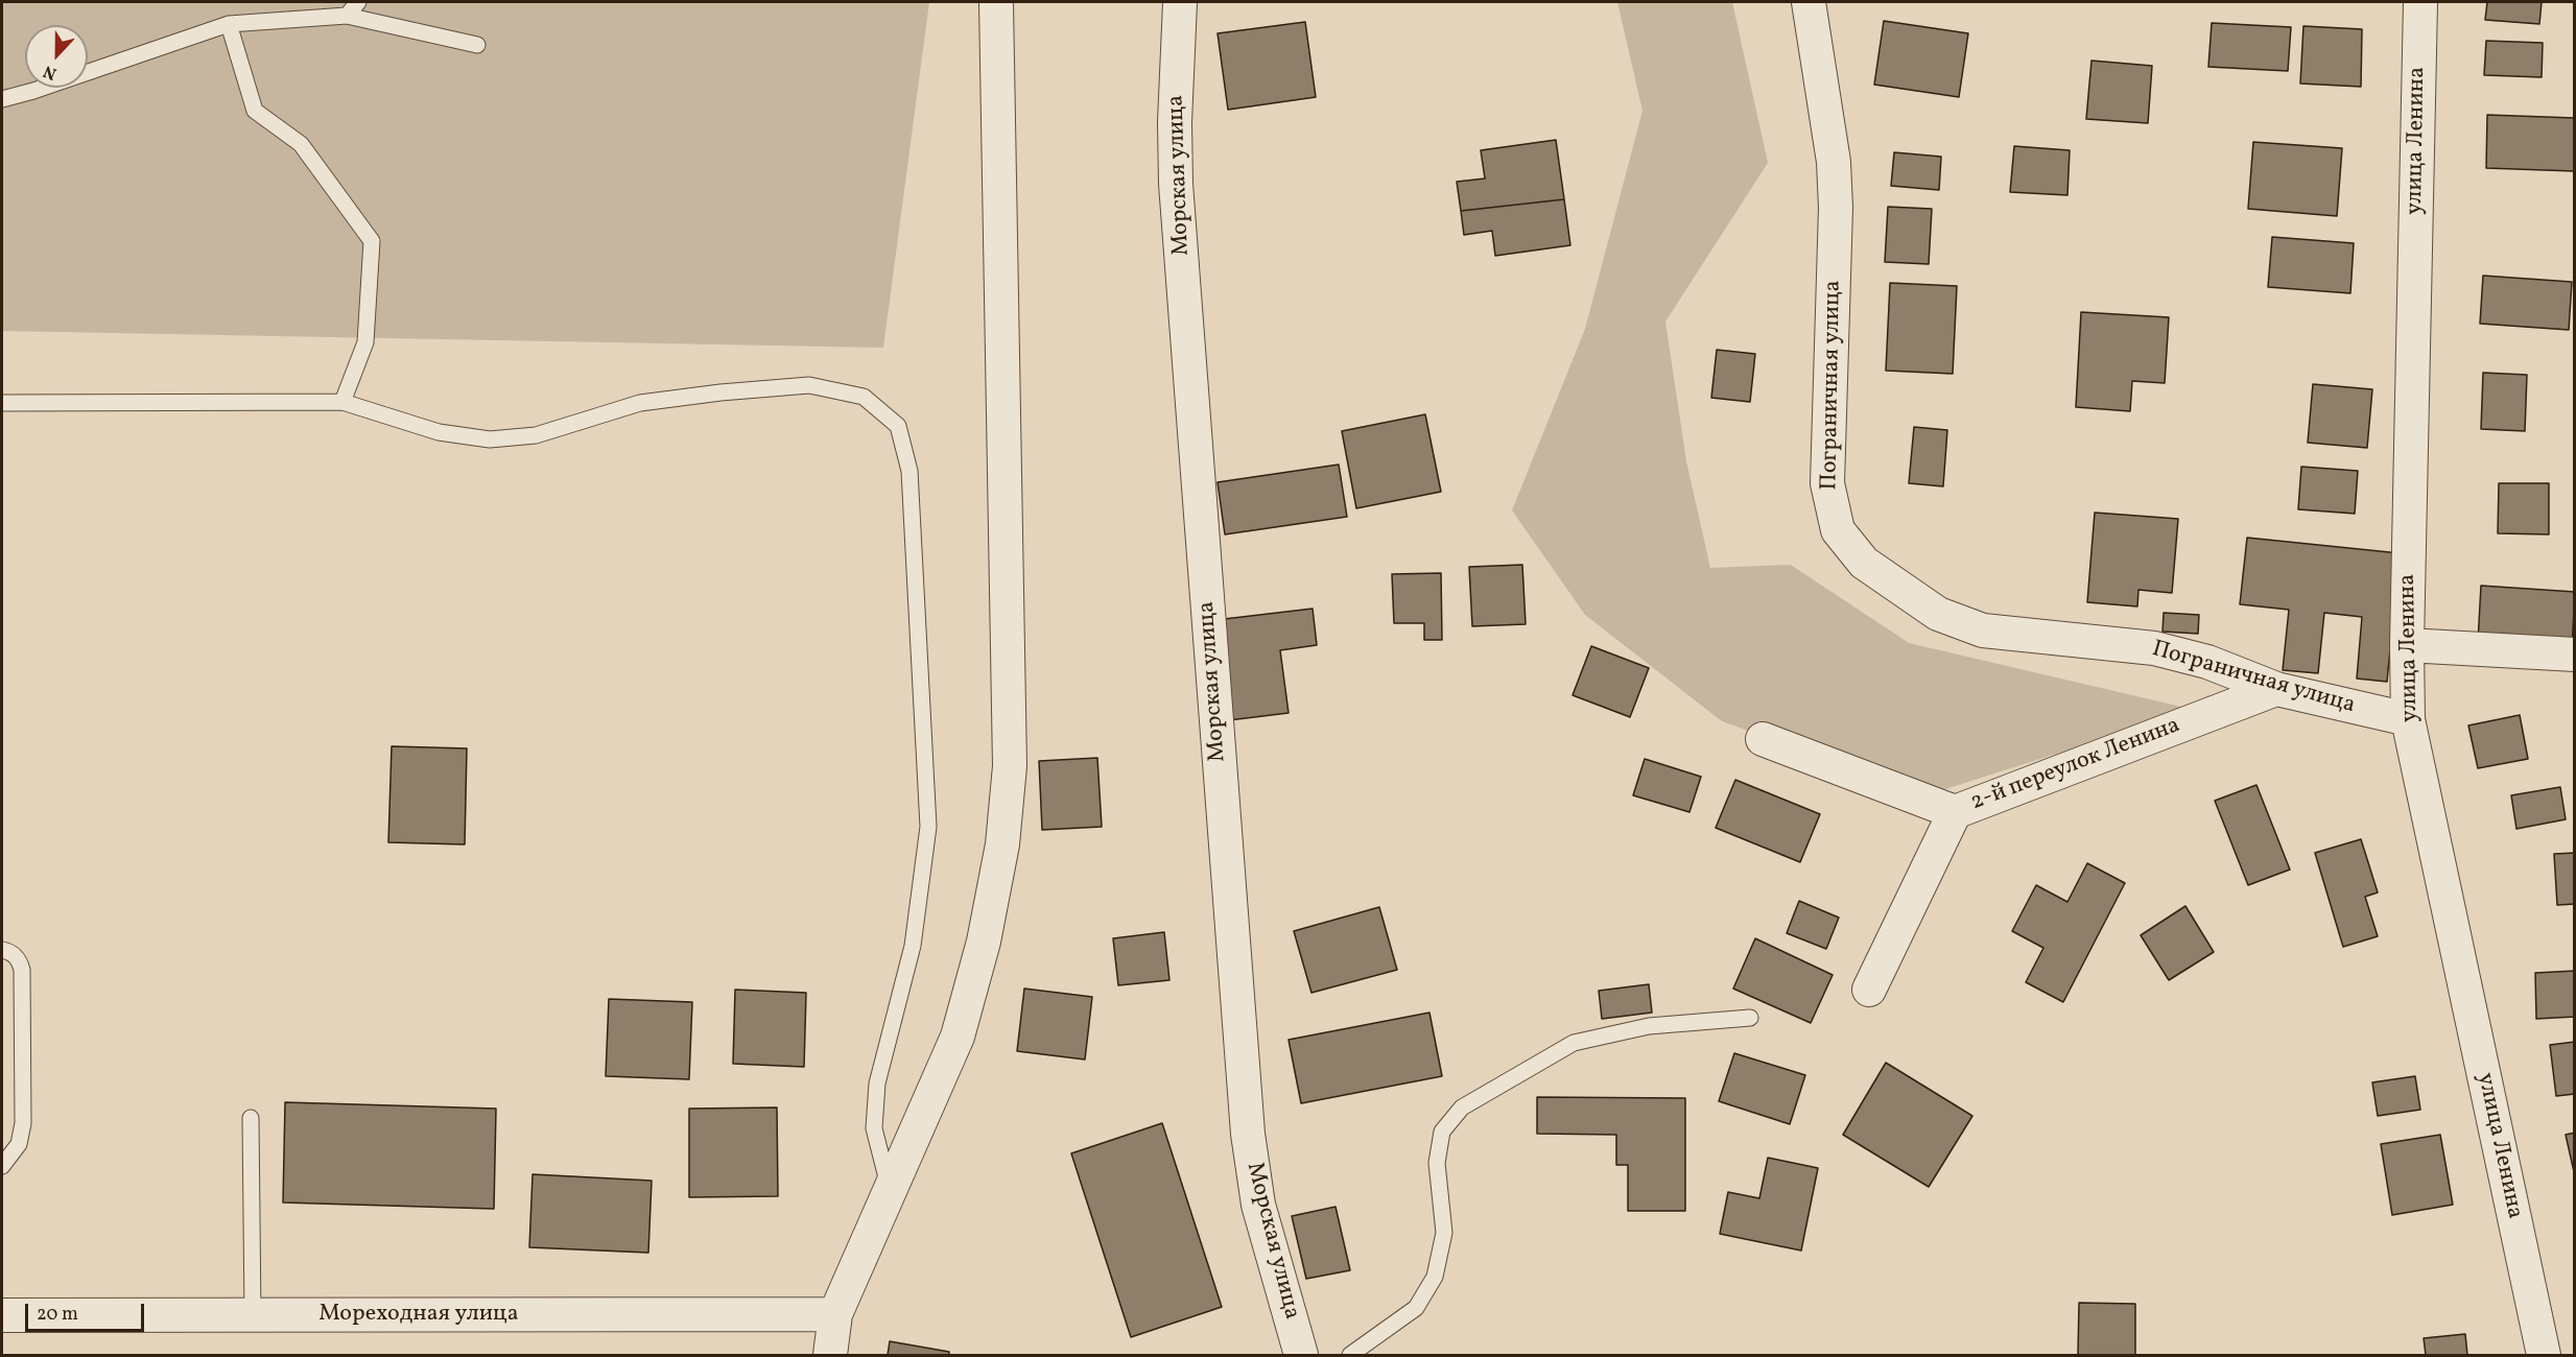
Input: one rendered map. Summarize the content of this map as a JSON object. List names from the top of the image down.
{
  "streets": {
    "street": [
      "улица Ленина",
      "Морская улица",
      "Пограничная улица",
      "2-й переулок Ленина",
      "Мореходная улица"
    ]
  },
  "crossings": [
    ["улица Ленина", "Пограничная улица"],
    ["Пограничная улица", "2-й переулок Ленина"]
  ],
  "scale_bar": "20 m",
  "north": "bottom"
}
